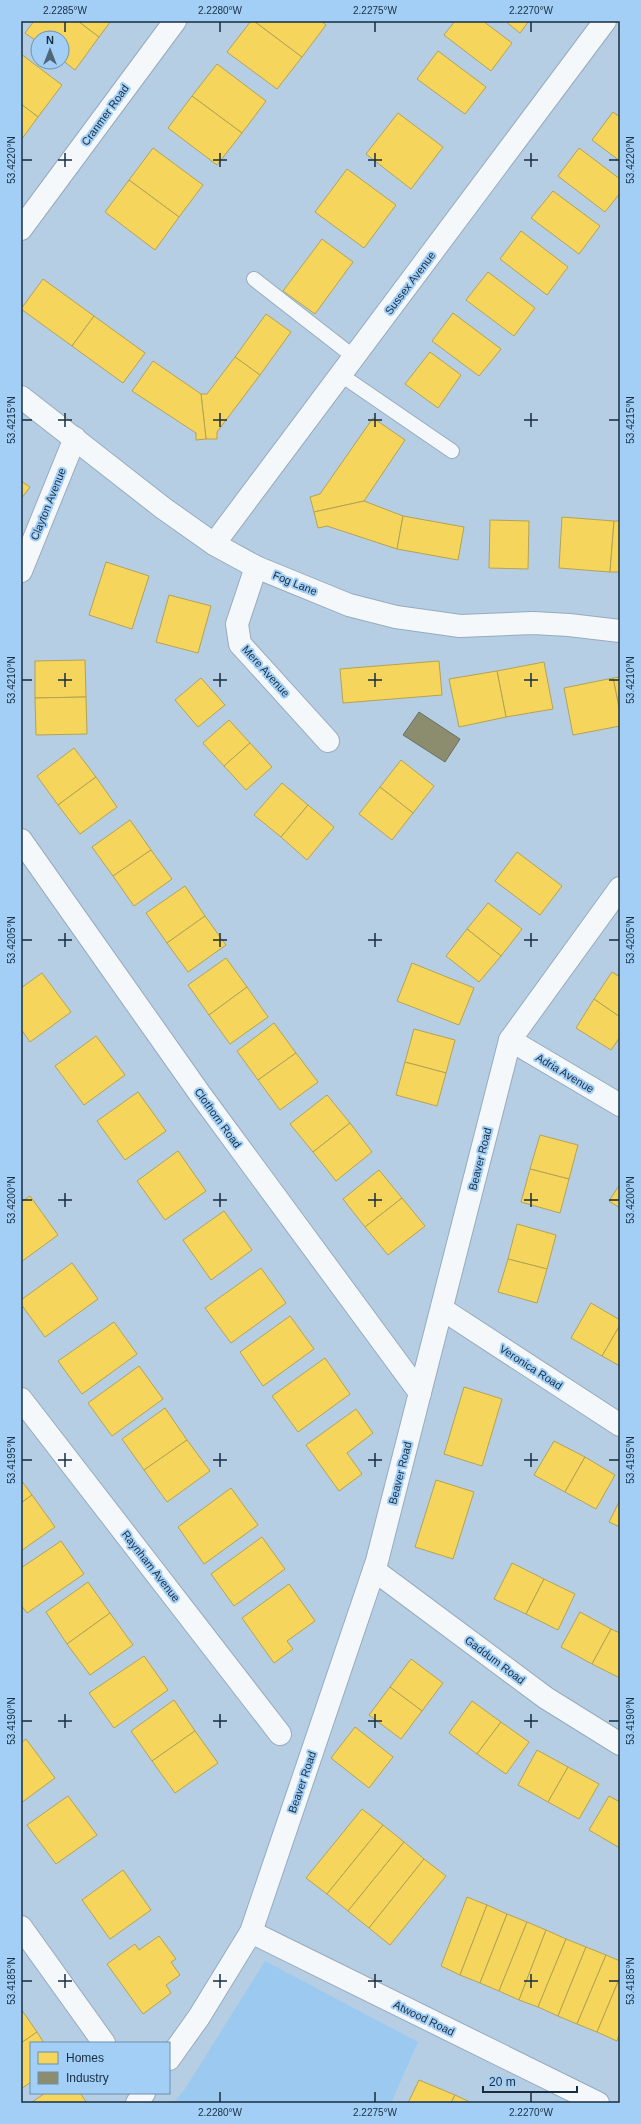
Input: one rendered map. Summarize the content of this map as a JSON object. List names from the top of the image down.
{
  "streets": {
    "street": [
      "Cranmer Road",
      "Sussex Avenue",
      "Clayton Avenue",
      "Fog Lane",
      "Mere Avenue",
      "Adria Avenue",
      "Clothorn Road",
      "Beaver Road",
      "Veronica Road",
      "Raynham Avenue",
      "Gaddum Road",
      "Atwood Road"
    ]
  },
  "crossings": [
    ["Sussex Avenue", "Fog Lane"],
    ["Clayton Avenue", "Fog Lane"],
    ["Fog Lane", "Mere Avenue"],
    ["Adria Avenue", "Beaver Road"],
    ["Clothorn Road", "Beaver Road"],
    ["Beaver Road", "Veronica Road"],
    ["Beaver Road", "Gaddum Road"],
    ["Beaver Road", "Atwood Road"]
  ],
  "legend": ["Homes", "Industry"],
  "scale_bar": "20 m",
  "north": "top",
  "coordinates": [
    "2.2285°W",
    "2.2280°W",
    "2.2275°W",
    "2.2270°W",
    "53.4220°N",
    "53.4215°N",
    "53.4210°N",
    "53.4205°N",
    "53.4200°N",
    "53.4195°N",
    "53.4190°N",
    "53.4185°N"
  ]
}
